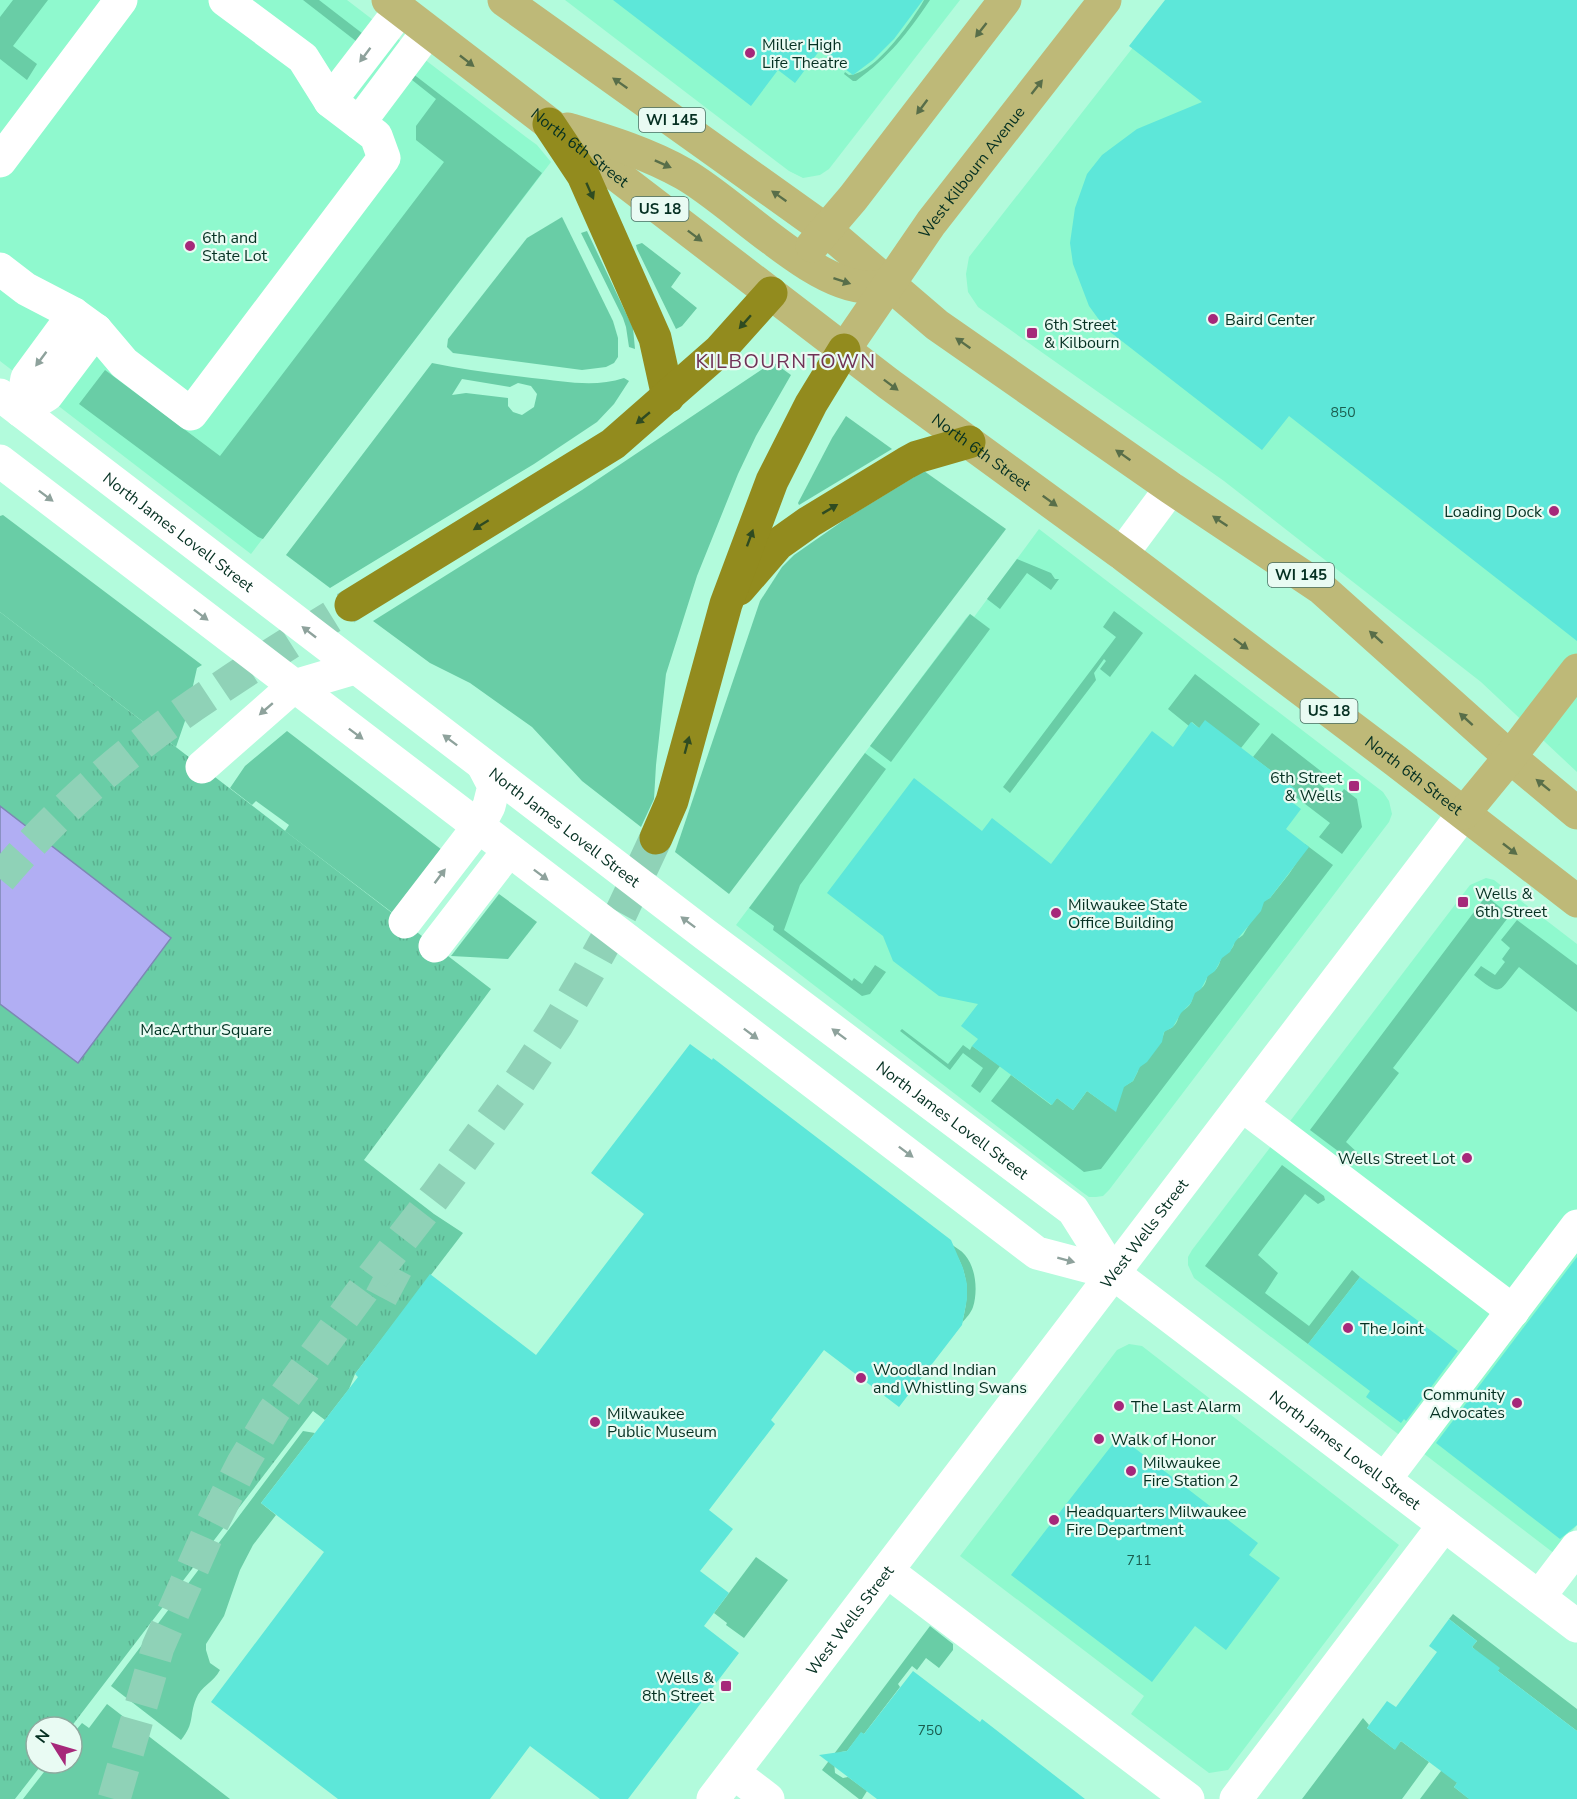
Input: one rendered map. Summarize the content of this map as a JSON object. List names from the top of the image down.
{
  "streets": {
    "main road": [
      "WI 145",
      "North 6th Street",
      "West Kilbourn Avenue",
      "US 18",
      "West Wells Street"
    ],
    "street": ["North James Lovell Street"]
  },
  "crossings": [
    ["WI 145", "West Kilbourn Avenue"],
    ["WI 145", "West Wells Street"],
    ["North 6th Street", "West Kilbourn Avenue"],
    ["North 6th Street", "West Wells Street"],
    ["North James Lovell Street", "West Wells Street"]
  ],
  "districts": ["KILBOURNTOWN"],
  "parks": ["MacArthur Square"],
  "places": {
    "other": [
      "Miller High Life Theatre",
      "6th and State Lot",
      "Baird Center",
      "Loading Dock",
      "Milwaukee State Office Building",
      "Wells Street Lot",
      "The Joint",
      "Woodland Indian and Whistling Swans",
      "Community Advocates",
      "The Last Alarm",
      "Milwaukee Public Museum",
      "Walk of Honor",
      "Milwaukee Fire Station 2",
      "Headquarters Milwaukee Fire Department"
    ],
    "transit": [
      "6th Street & Kilbourn",
      "6th Street & Wells",
      "Wells & 6th Street",
      "Wells & 8th Street"
    ]
  },
  "house_numbers": ["850", "711", "750"],
  "north": "top left"
}
